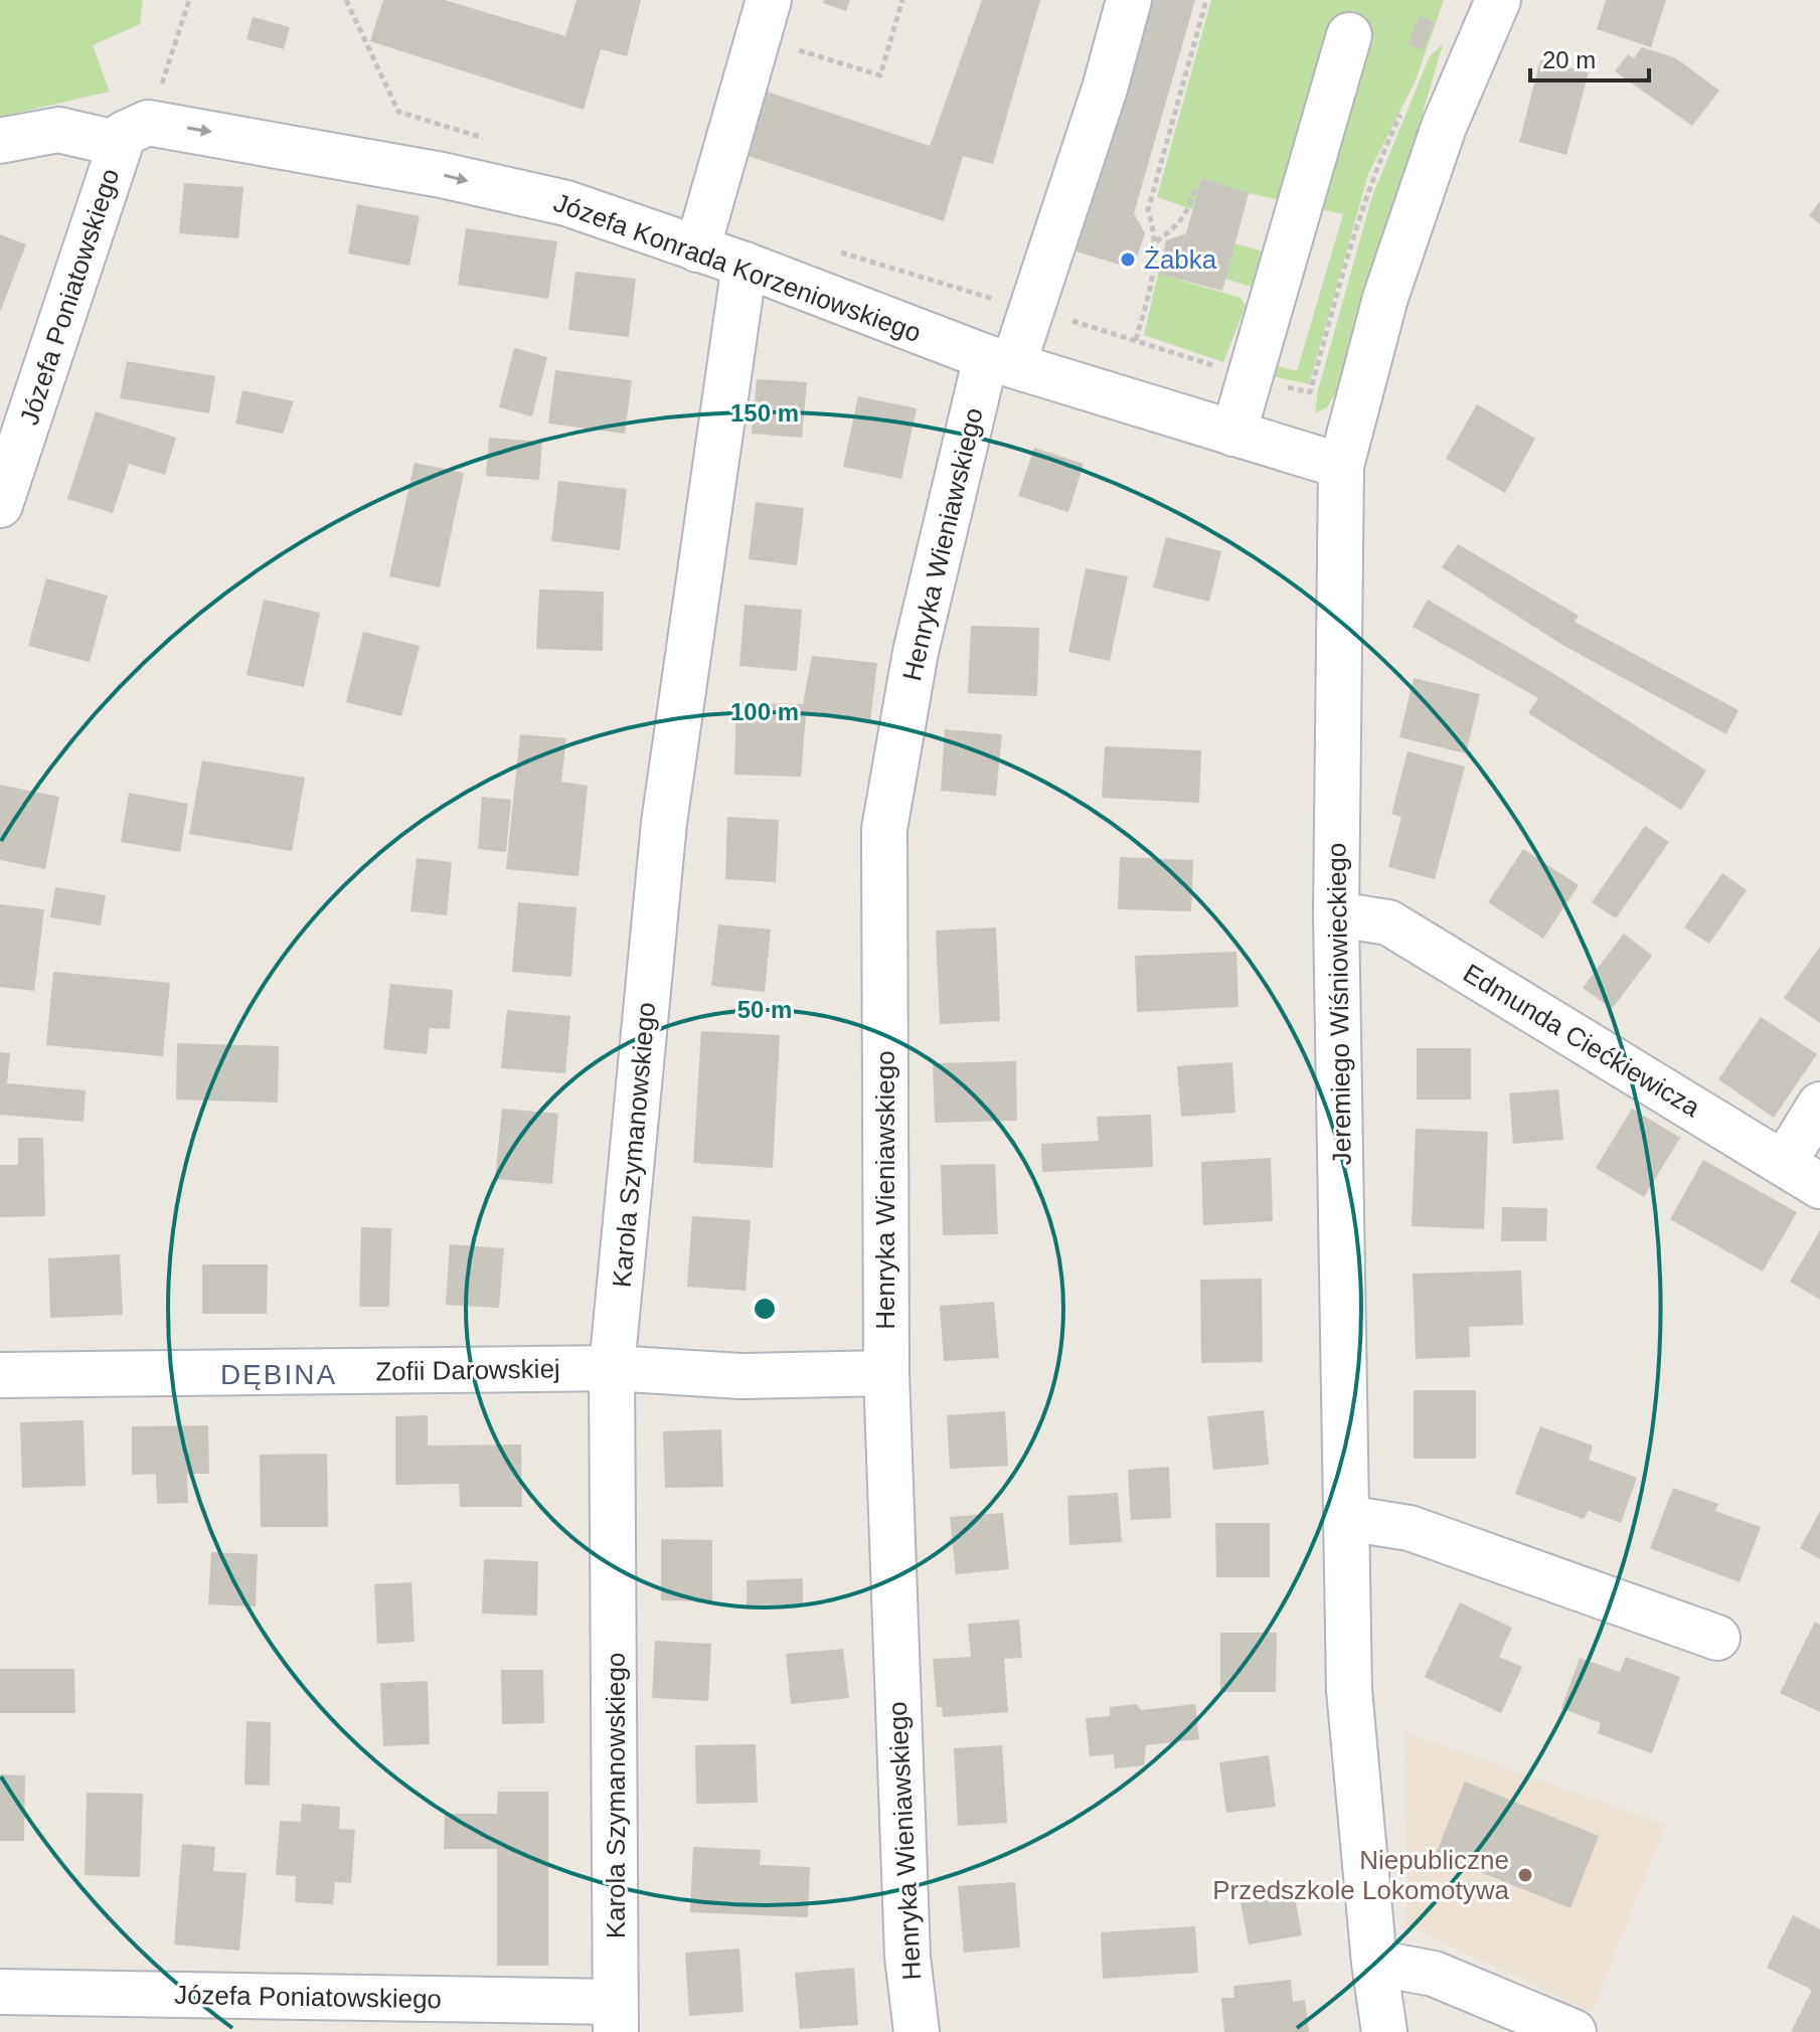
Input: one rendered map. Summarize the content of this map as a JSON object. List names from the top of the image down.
{
  "streets": {
    "street": [
      "Józefa Konrada Korzeniowskiego",
      "Józefa Poniatowskiego",
      "Henryka Wieniawskiego",
      "Jeremiego Wiśniowieckiego",
      "Edmunda Ciećkiewicza",
      "Karola Szymanowskiego",
      "Zofii Darowskiej"
    ]
  },
  "crossings": [
    ["Józefa Konrada Korzeniowskiego", "Józefa Poniatowskiego"],
    ["Józefa Konrada Korzeniowskiego", "Henryka Wieniawskiego"],
    ["Józefa Konrada Korzeniowskiego", "Jeremiego Wiśniowieckiego"],
    ["Józefa Konrada Korzeniowskiego", "Karola Szymanowskiego"],
    ["Józefa Poniatowskiego", "Karola Szymanowskiego"],
    ["Henryka Wieniawskiego", "Zofii Darowskiej"],
    ["Jeremiego Wiśniowieckiego", "Edmunda Ciećkiewicza"],
    ["Karola Szymanowskiego", "Zofii Darowskiej"]
  ],
  "one_way": ["Józefa Konrada Korzeniowskiego"],
  "districts": ["DĘBINA"],
  "places": ["Żabka", "Niepubliczne Przedszkole Lokomotywa"],
  "scale_bar": "20 m",
  "rings": ["150 m", "100 m", "50 m"]
}
